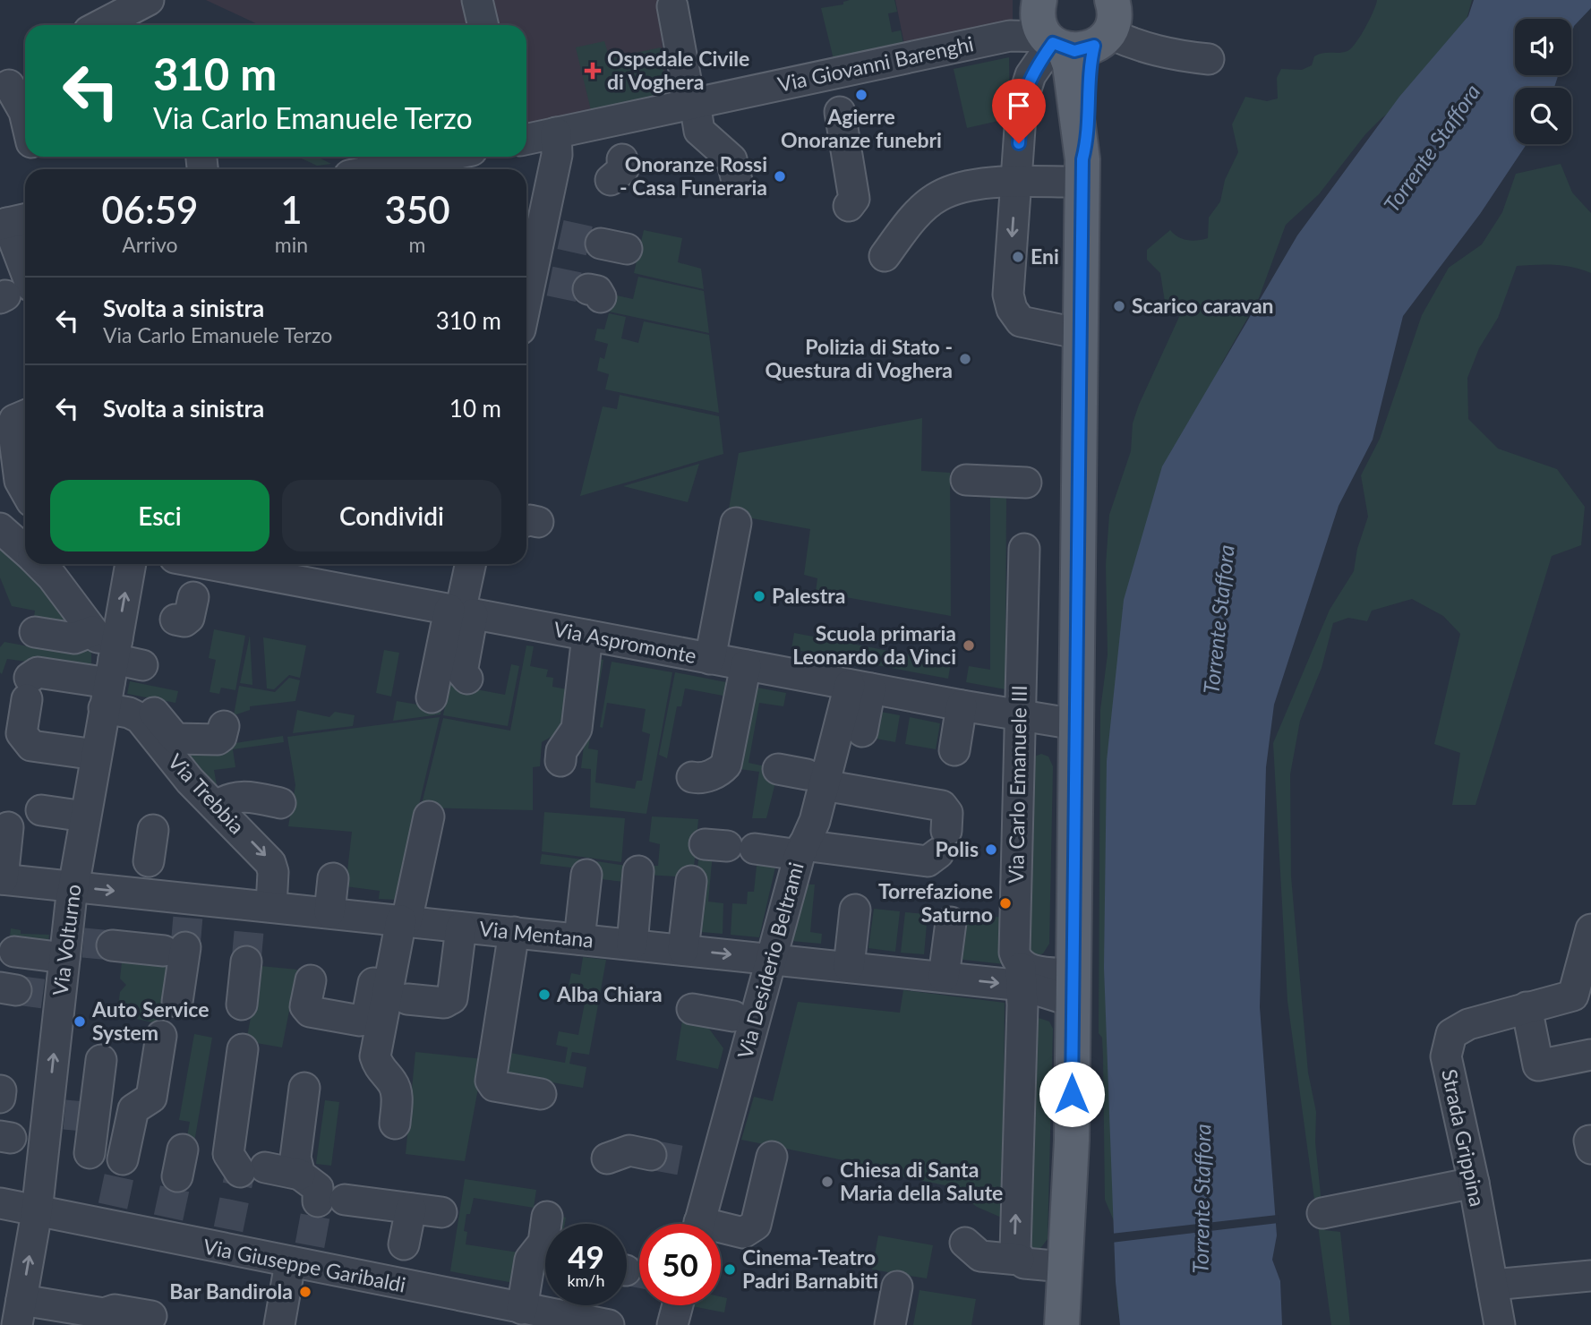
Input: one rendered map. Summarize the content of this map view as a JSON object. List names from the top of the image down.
{
  "streets": {
    "street": [
      "Via Giovanni Barenghi",
      "Via Aspromonte",
      "Via Carlo Emanuele III",
      "Via Trebbia",
      "Via Mentana",
      "Via Volturno",
      "Via Desiderio Beltrami",
      "Strada Grippina",
      "Via Giuseppe Garibaldi"
    ]
  },
  "crossings": [
    ["Via Aspromonte", "Via Carlo Emanuele III"],
    ["Via Carlo Emanuele III", "Via Mentana"],
    ["Via Trebbia", "Via Mentana"],
    ["Via Trebbia", "Via Volturno"],
    ["Via Mentana", "Via Volturno"],
    ["Via Mentana", "Via Desiderio Beltrami"],
    ["Via Volturno", "Via Giuseppe Garibaldi"]
  ],
  "one_way": ["Via Carlo Emanuele III", "Via Trebbia"],
  "water": ["Torrente Staffora"],
  "places": {
    "health": ["Ospedale Civile di Voghera"],
    "other": [
      "Agierre Onoranze funebri",
      "Onoranze Rossi - Casa Funeraria",
      "Eni",
      "Scarico caravan",
      "Polizia di Stato - Questura di Voghera",
      "Palestra",
      "Scuola primaria Leonardo da Vinci",
      "Polis",
      "Torrefazione Saturno",
      "Alba Chiara",
      "Auto Service System",
      "Chiesa di Santa Maria della Salute",
      "Cinema-Teatro Padri Barnabiti",
      "Bar Bandirola"
    ]
  },
  "page": {
    "turn": ["310 m", "Via Carlo Emanuele Terzo"],
    "eta": [
      "06:59",
      "Arrivo",
      "1",
      "min",
      "350",
      "m"
    ],
    "list": [
      {
        "name": "Svolta a sinistra",
        "note": "Via Carlo Emanuele Terzo",
        "value": "310 m"
      },
      {
        "name": "Svolta a sinistra",
        "value": "10 m"
      }
    ],
    "buttons": ["Esci", "Condividi"],
    "speed": "49 km/h",
    "limit": "50"
  }
}
